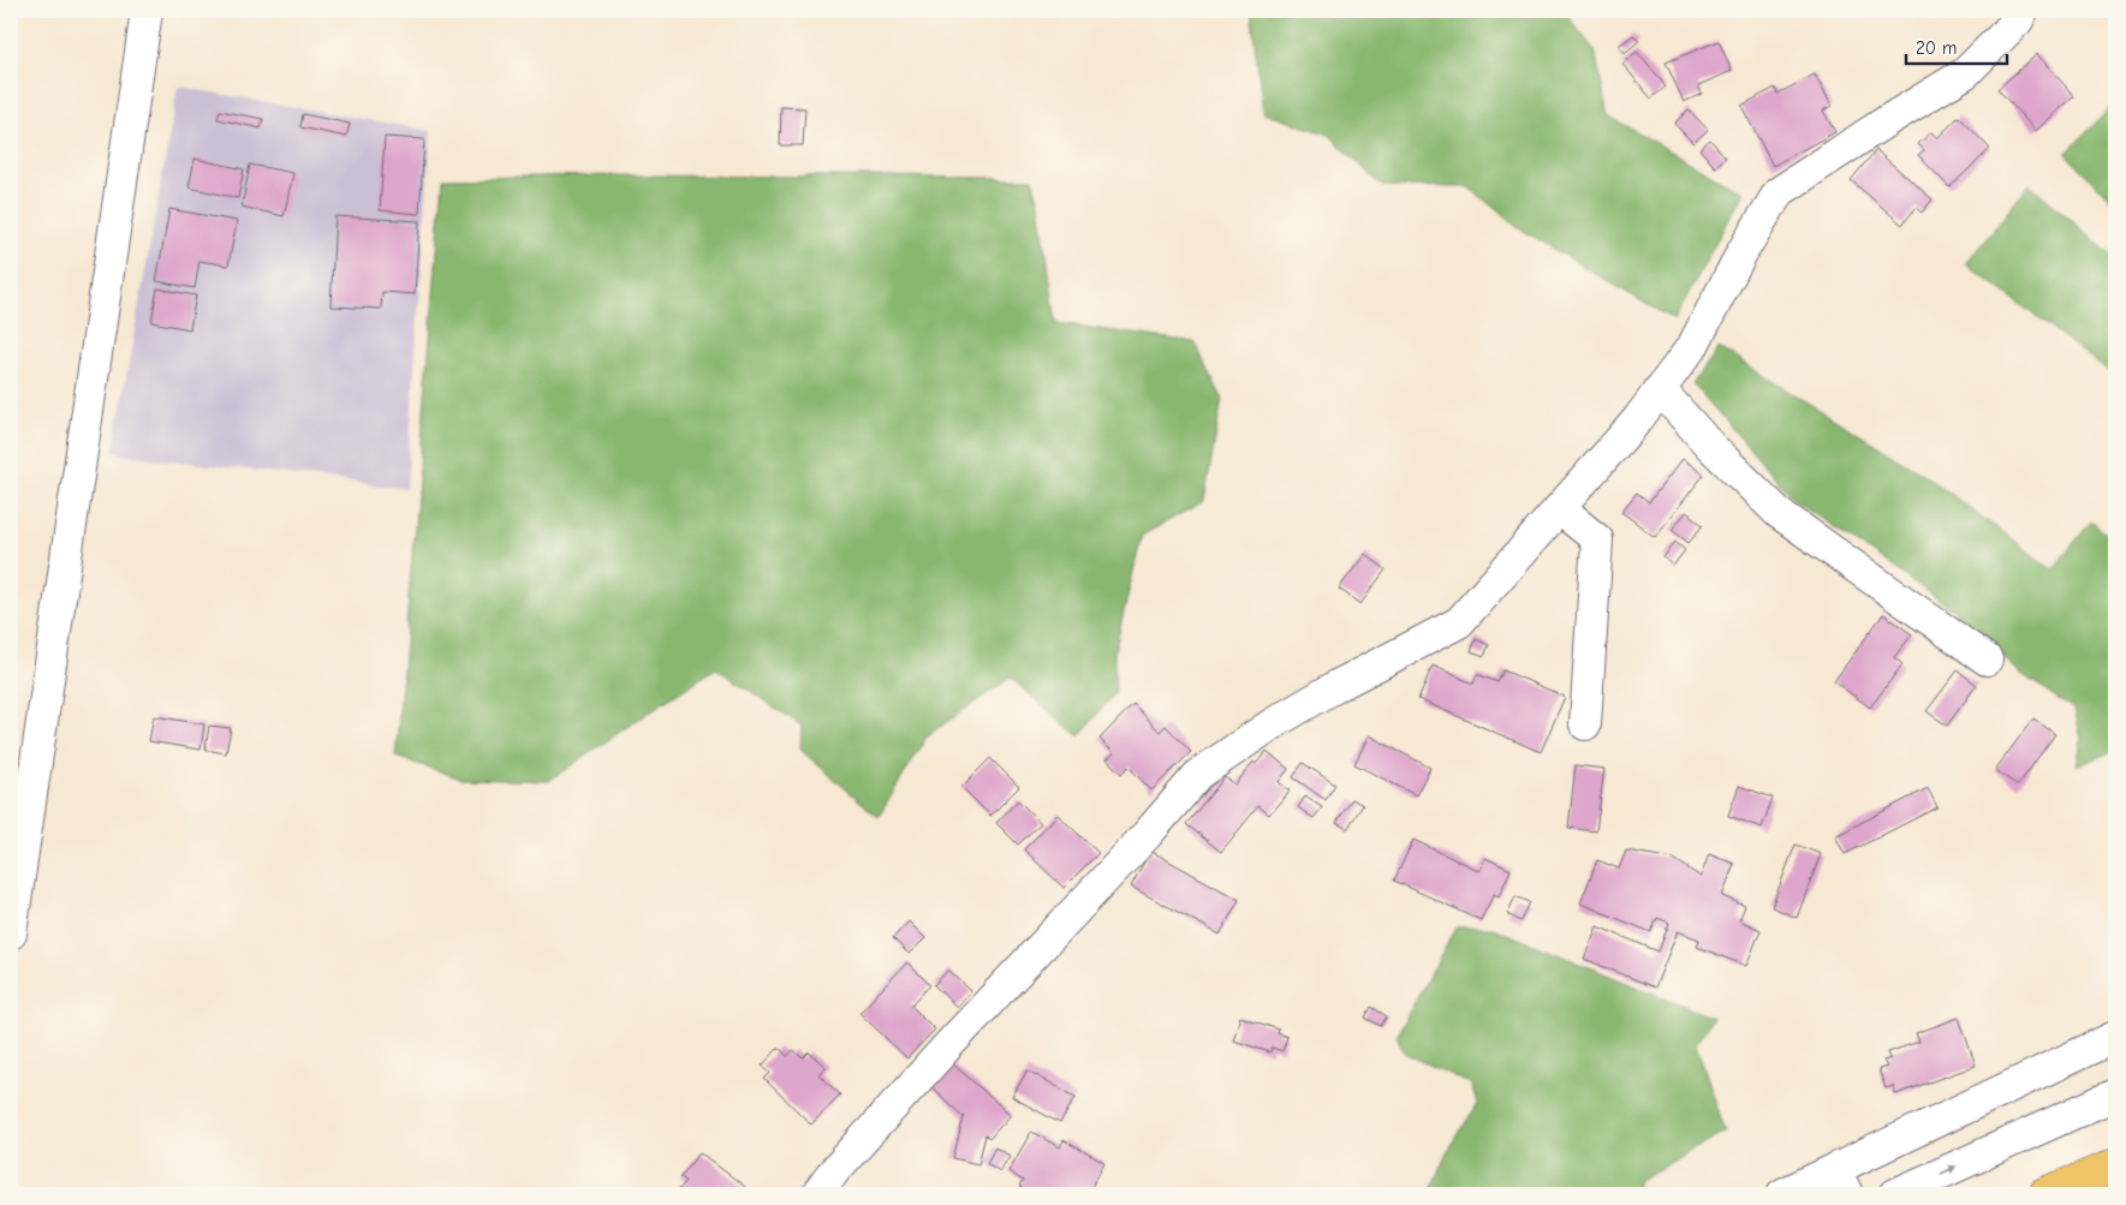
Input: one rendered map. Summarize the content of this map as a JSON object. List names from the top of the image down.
{
  "scale_bar": "20 m"
}
